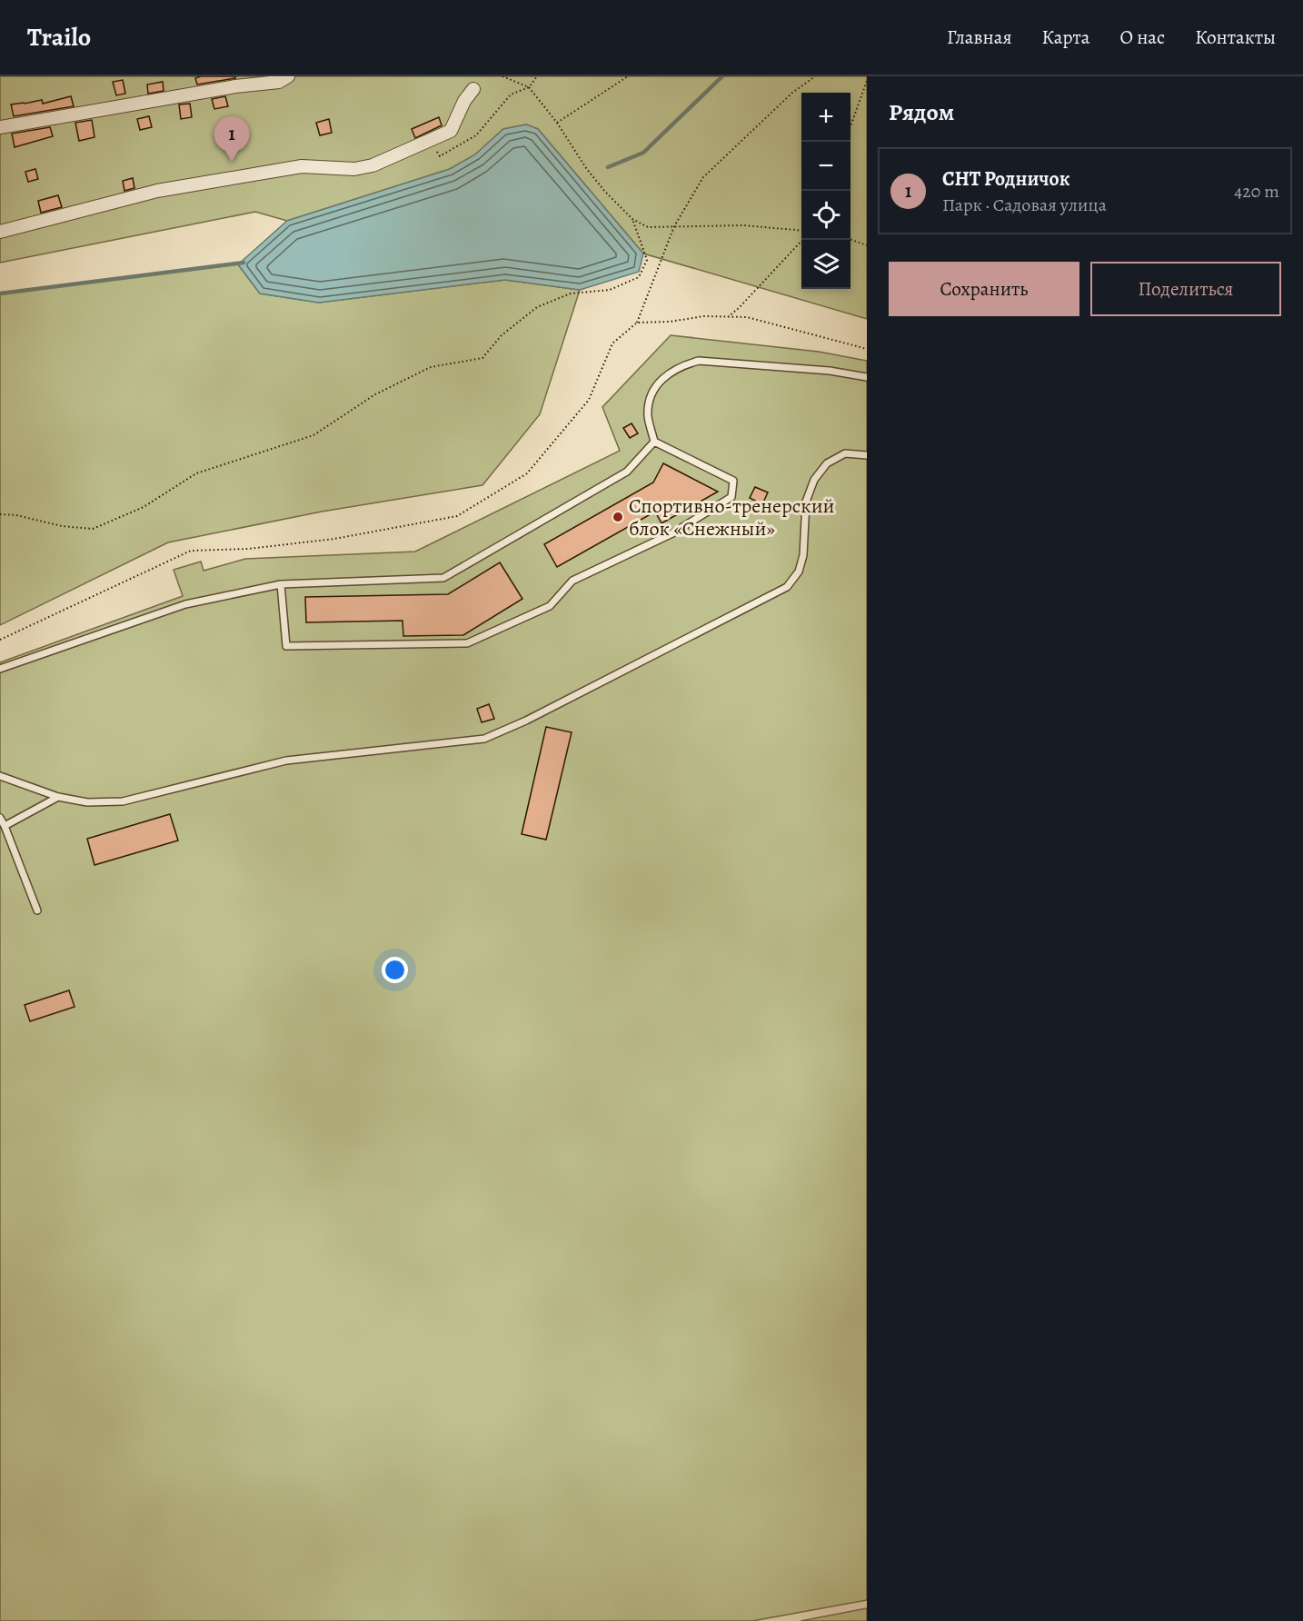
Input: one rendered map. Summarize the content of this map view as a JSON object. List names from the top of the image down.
{
  "places": ["Спортивно-тренерский блок «Снежный»"],
  "page": {
    "header": "Trailo",
    "nav": [
      "Главная",
      "Карта",
      "О нас",
      "Контакты"
    ],
    "heading": "Рядом",
    "map_buttons": ["+", "−"],
    "pins": "1",
    "list": [
      {
        "mark": "1",
        "name": "СНТ Родничок",
        "note": "Парк · Садовая улица",
        "value": "420 m"
      }
    ],
    "buttons": ["Сохранить", "Поделиться"]
  }
}
